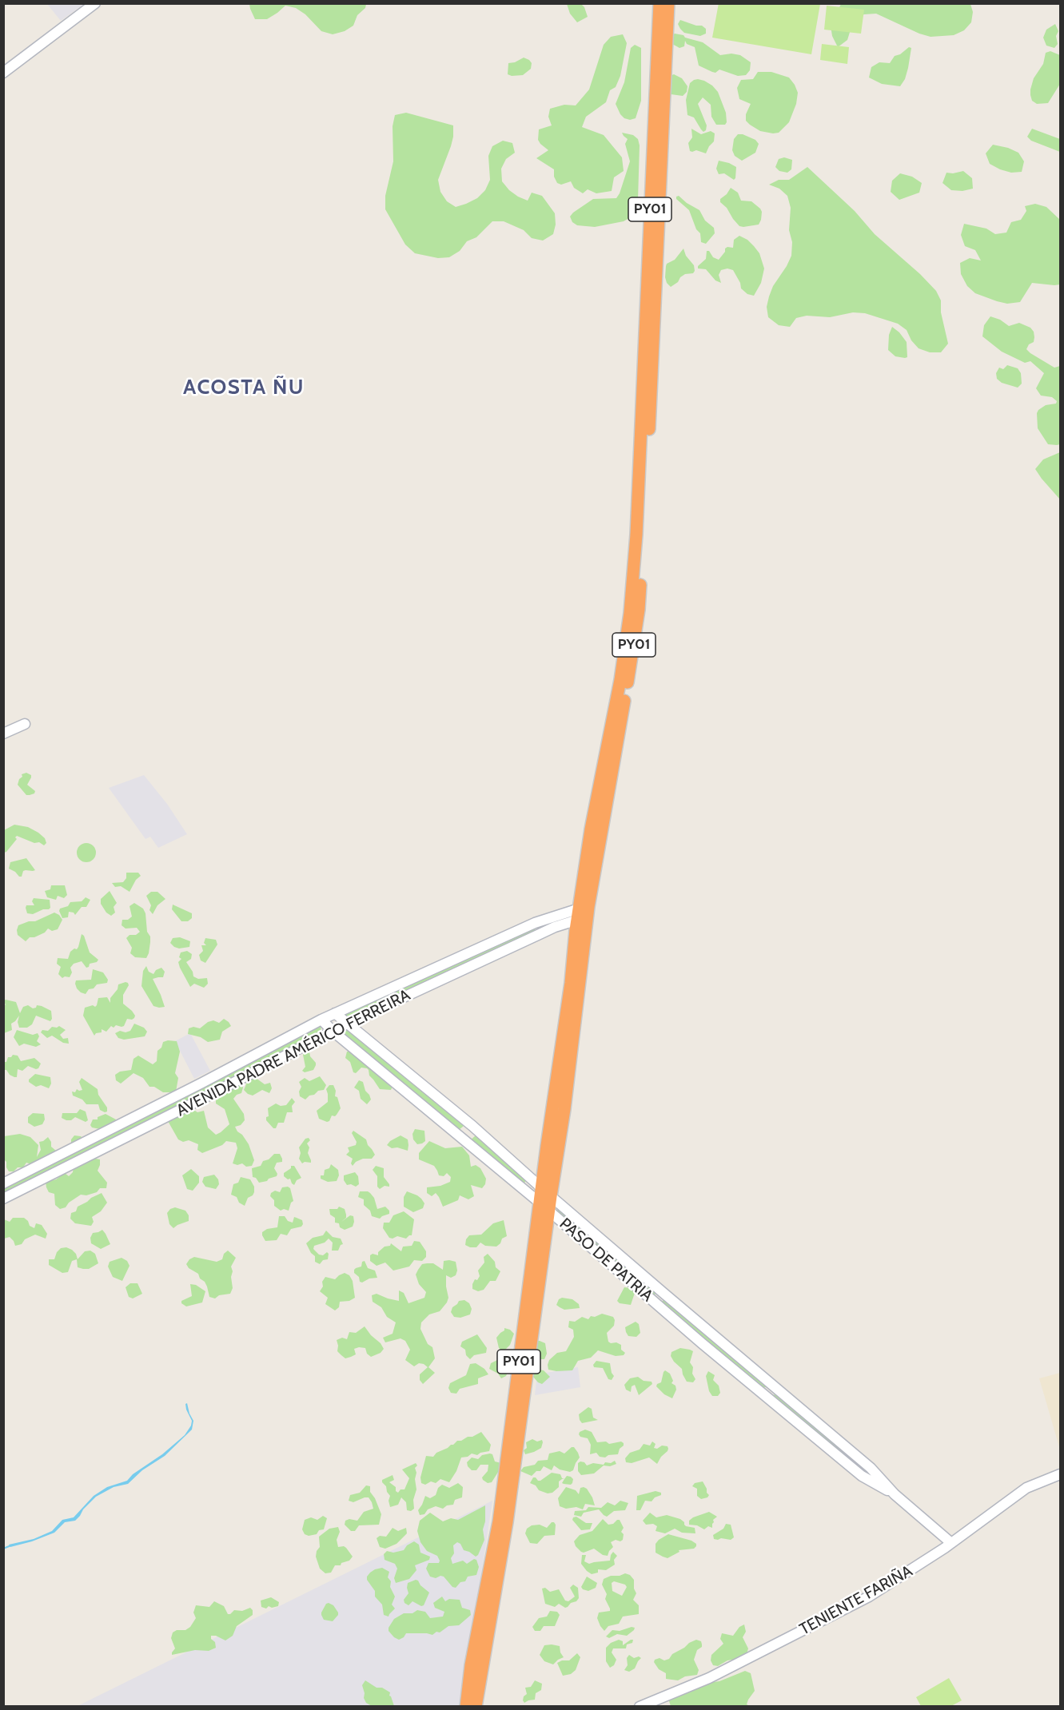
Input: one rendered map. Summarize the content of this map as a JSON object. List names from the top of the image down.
{
  "streets": {
    "highway": ["PY01"],
    "street": ["AVENIDA PADRE AMÉRICO FERREIRA", "PASO DE PATRIA", "TENIENTE FARIÑA"]
  },
  "crossings": [
    ["PY01", "AVENIDA PADRE AMÉRICO FERREIRA"],
    ["PY01", "PASO DE PATRIA"],
    ["AVENIDA PADRE AMÉRICO FERREIRA", "PASO DE PATRIA"],
    ["PASO DE PATRIA", "TENIENTE FARIÑA"]
  ],
  "districts": ["ACOSTA ÑU"]
}
